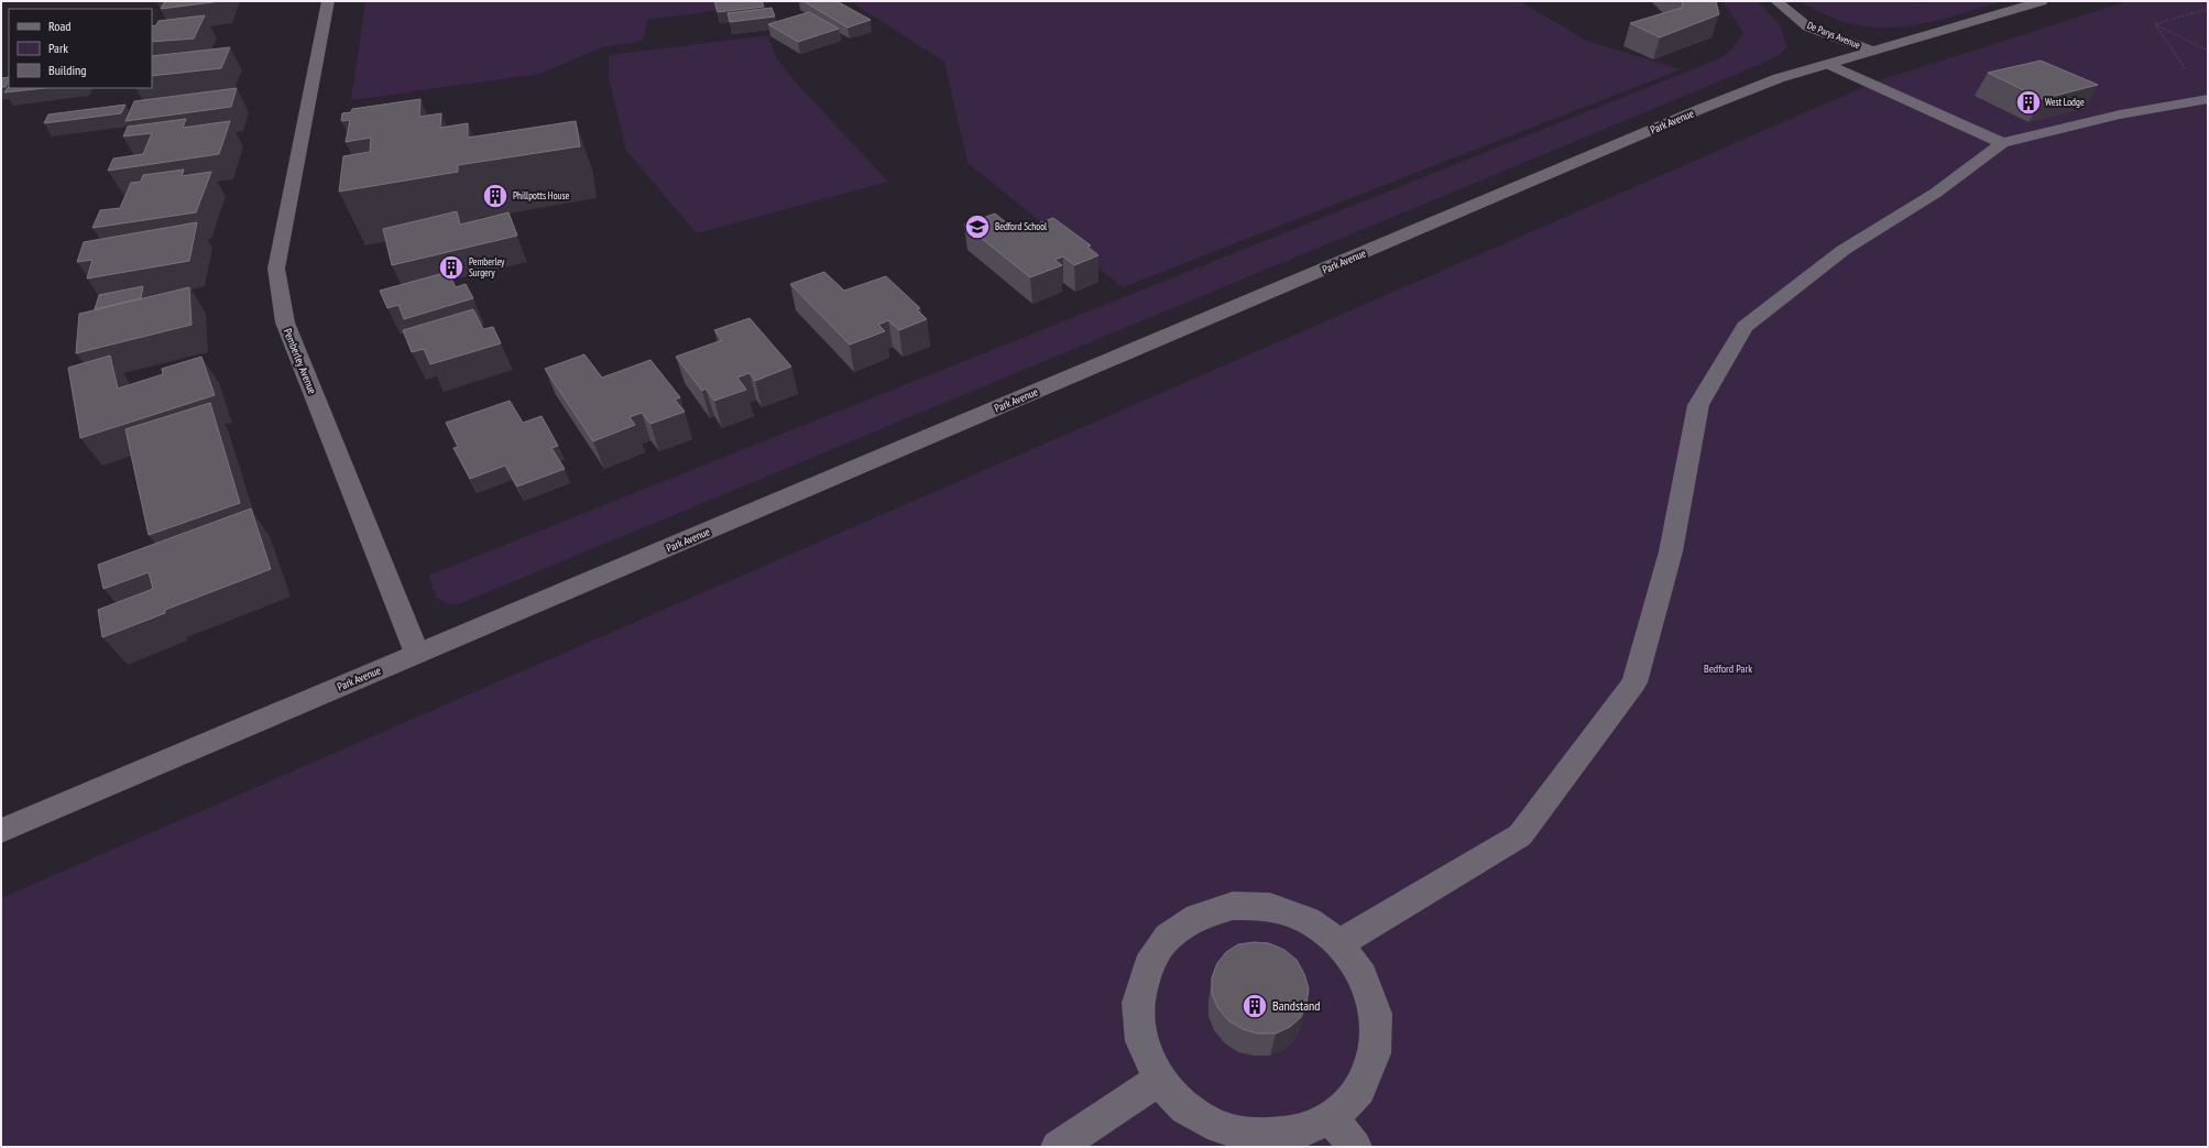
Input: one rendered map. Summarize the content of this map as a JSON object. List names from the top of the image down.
{
  "streets": {
    "street": ["De Parys Avenue", "Park Avenue", "Pemberley Avenue"]
  },
  "crossings": [
    ["De Parys Avenue", "Park Avenue"],
    ["Park Avenue", "Pemberley Avenue"]
  ],
  "parks": ["Bedford Park"],
  "places": {
    "building": [
      "West Lodge",
      "Phillpotts House",
      "Pemberley Surgery",
      "Bandstand"
    ],
    "school or university": ["Bedford School"]
  },
  "legend": ["Road", "Park", "Building"]
}
